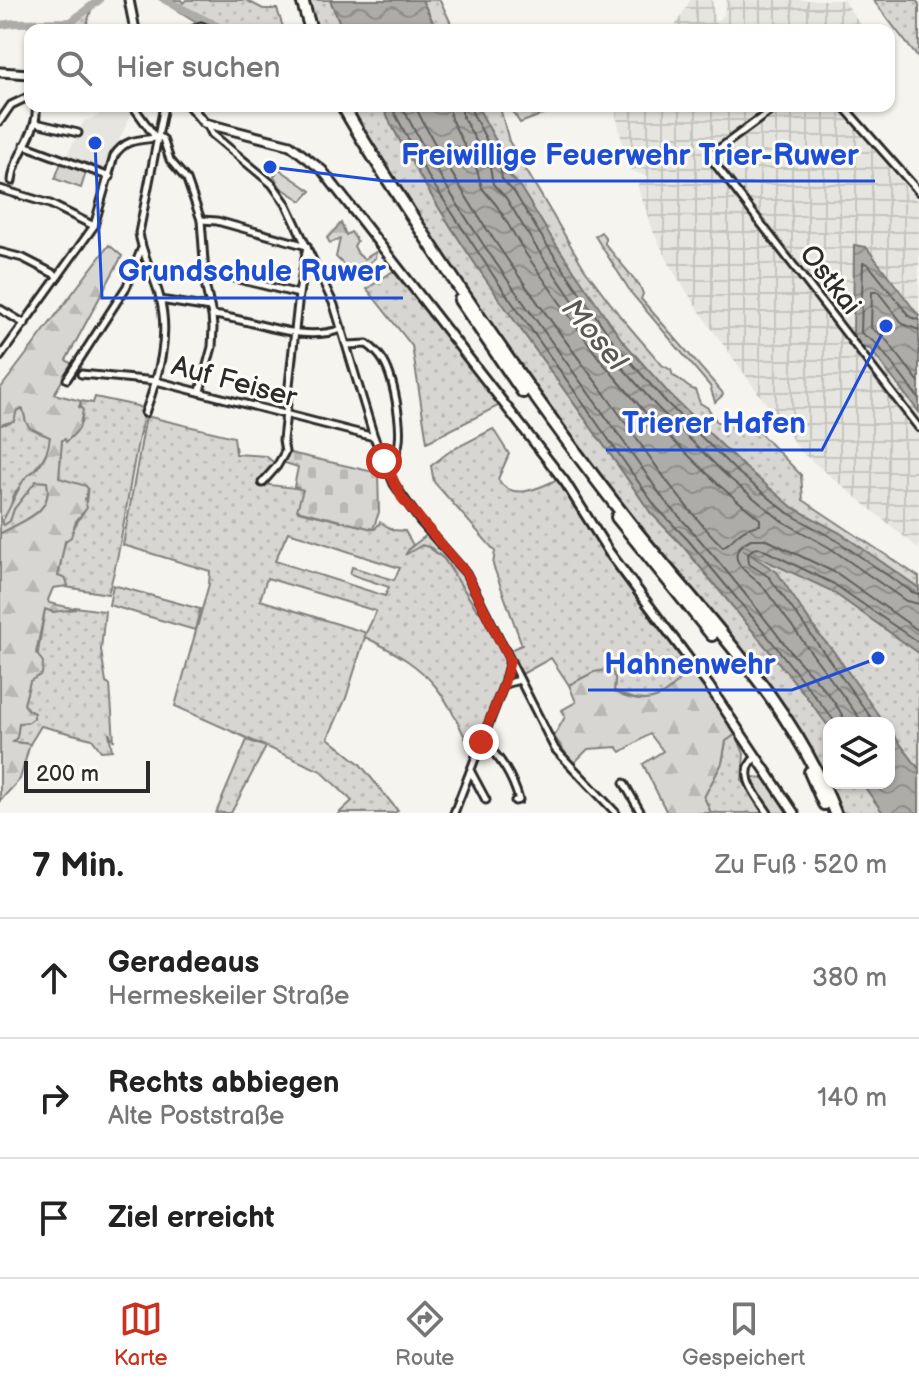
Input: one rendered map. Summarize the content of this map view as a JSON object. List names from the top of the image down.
{
  "streets": {
    "street": ["Ostkai", "Auf Feiser"]
  },
  "water": ["Mosel"],
  "places": [
    "Grundschule Ruwer",
    "Freiwillige Feuerwehr Trier-Ruwer",
    "Trierer Hafen",
    "Hahnenwehr"
  ],
  "scale_bar": "200 m",
  "page": {
    "search": "Hier suchen",
    "scale": "200 m",
    "heading": ["7 Min.", "Zu Fuß · 520 m"],
    "list": [
      ["Geradeaus", "Hermeskeiler Straße", "380 m"],
      ["Rechts abbiegen", "Alte Poststraße", "140 m"],
      "Ziel erreicht"
    ],
    "nav": ["Karte", "Route", "Gespeichert"]
  }
}
